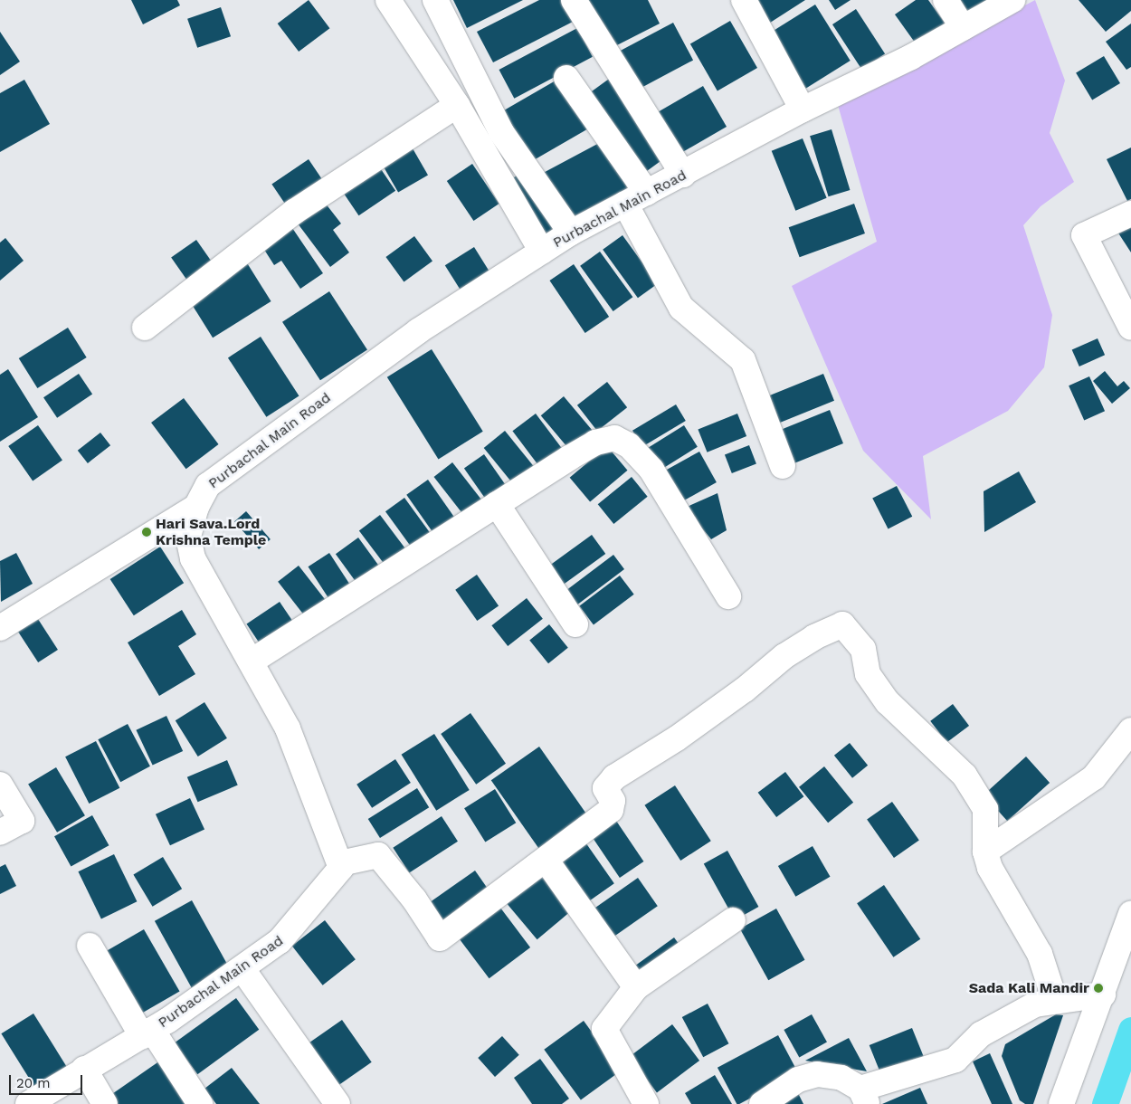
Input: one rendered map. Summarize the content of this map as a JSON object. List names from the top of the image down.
{
  "streets": {
    "street": ["Purbachal Main Road"]
  },
  "places": ["Hari Sava.Lord Krishna Temple", "Sada Kali Mandir"],
  "scale_bar": "20 m"
}
